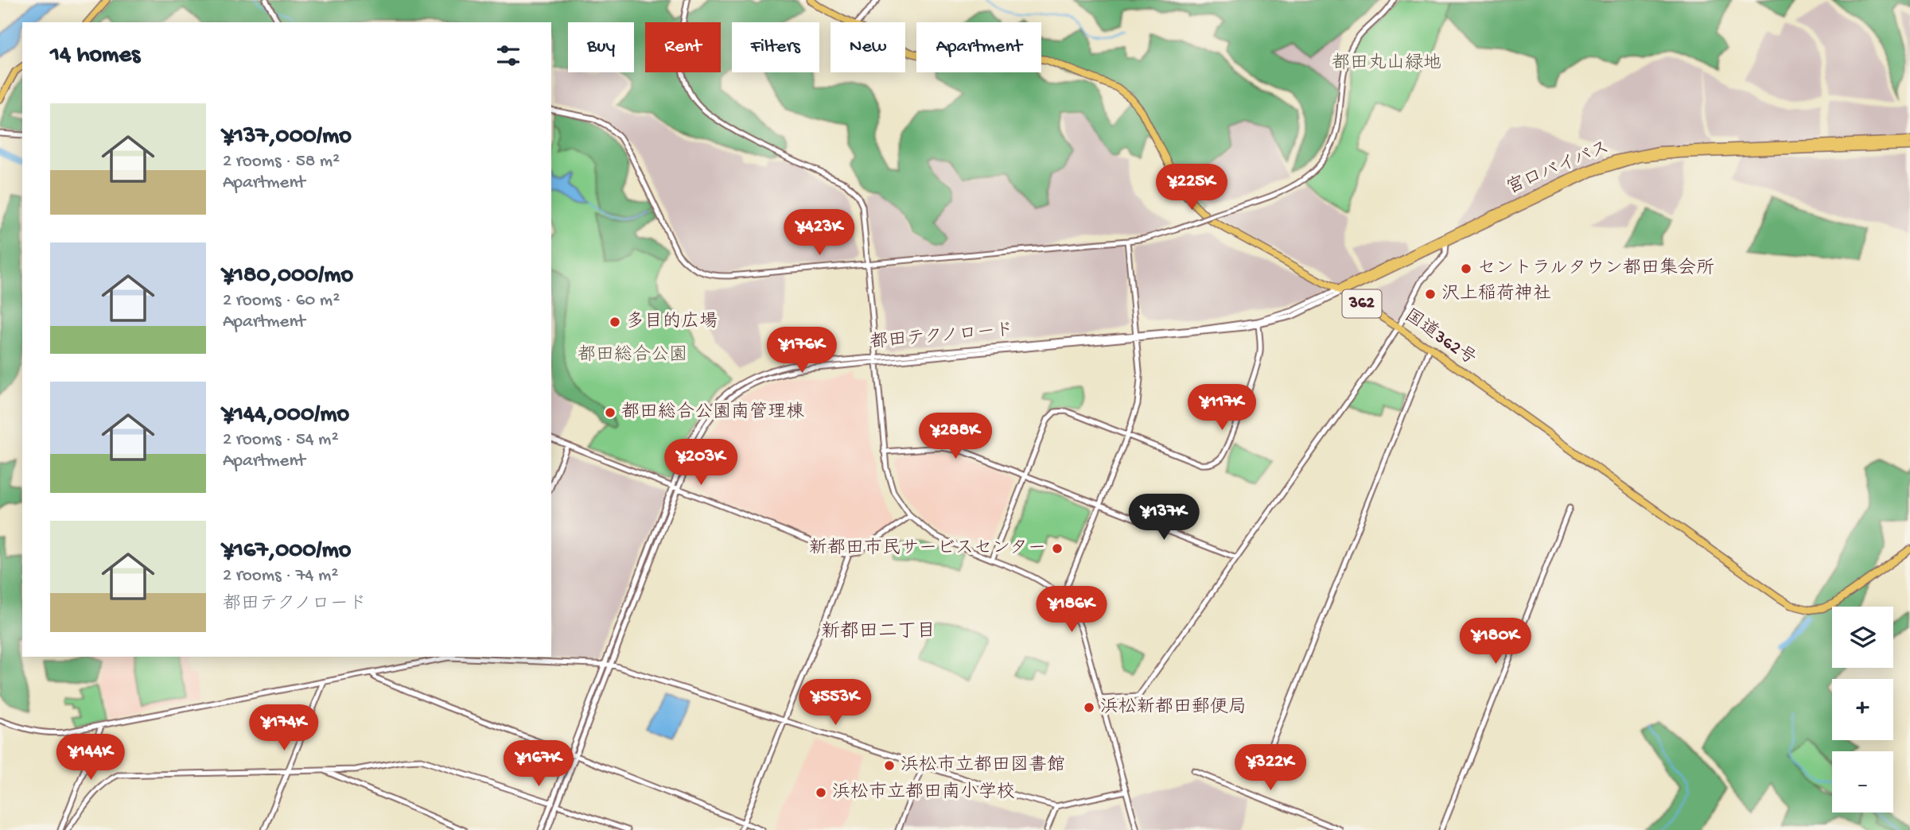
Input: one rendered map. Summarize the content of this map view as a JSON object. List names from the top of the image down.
{
  "streets": {
    "highway": ["宮口バイパス", "362", "国道362号"],
    "street": ["都田テクノロード"]
  },
  "crossings": [
    ["宮口バイパス", "都田テクノロード"],
    ["宮口バイパス", "国道362号"],
    ["都田テクノロード", "国道362号"]
  ],
  "districts": ["新都田二丁目"],
  "parks": ["都田丸山緑地", "都田総合公園"],
  "places": [
    "セントラルタウン都田集会所",
    "沢上稲荷神社",
    "多目的広場",
    "都田総合公園南管理棟",
    "新都田市民サービスセンター",
    "浜松新都田郵便局",
    "浜松市立都田図書館",
    "浜松市立都田南小学校"
  ],
  "page": {
    "chip": [
      "Buy",
      "Rent",
      "Filters",
      "New",
      "Apartment"
    ],
    "heading": "14 homes",
    "list": [
      {
        "name": "¥137,000/mo",
        "note": "2 rooms · 58 m² · Apartment"
      },
      {
        "name": "¥180,000/mo",
        "note": "2 rooms · 60 m² · Apartment"
      },
      {
        "name": "¥144,000/mo",
        "note": "2 rooms · 54 m² · Apartment"
      },
      {
        "name": "¥167,000/mo",
        "note": "2 rooms · 74 m² · 都田テクノロード"
      }
    ],
    "price": [
      "¥225K",
      "¥423K",
      "¥176K",
      "¥117K",
      "¥288K",
      "¥203K",
      "¥137K",
      "¥186K",
      "¥180K",
      "¥553K",
      "¥174K",
      "¥144K",
      "¥167K",
      "¥322K"
    ],
    "map_buttons": ["+", "−"]
  }
}
